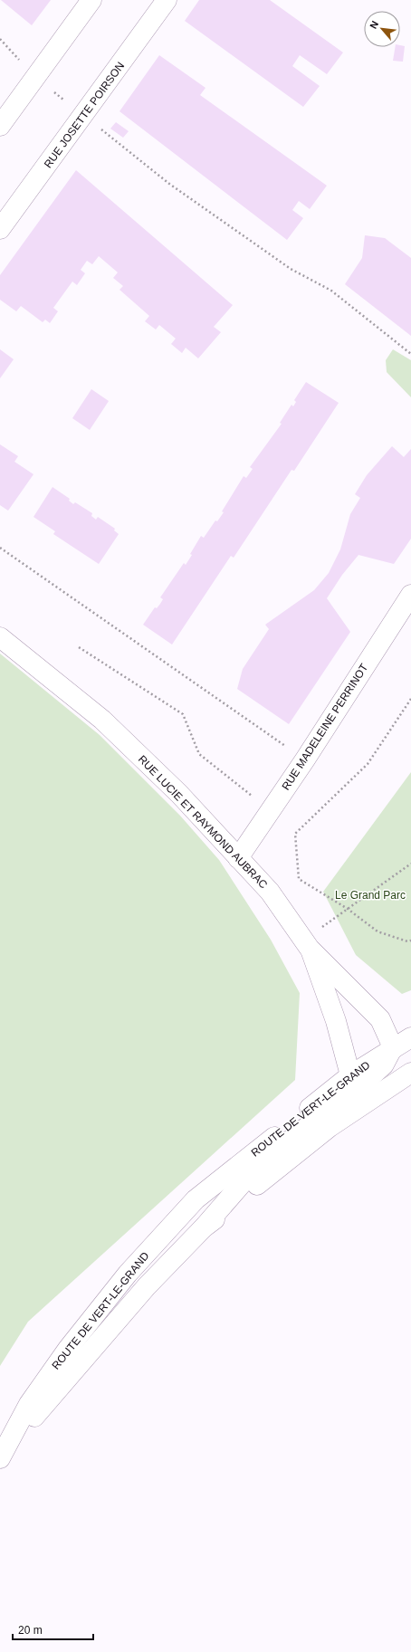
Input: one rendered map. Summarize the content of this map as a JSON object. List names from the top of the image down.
{
  "streets": {
    "street": [
      "RUE JOSETTE POIRSON",
      "RUE MADELEINE PERRINOT",
      "RUE LUCIE ET RAYMOND AUBRAC",
      "ROUTE DE VERT-LE-GRAND"
    ]
  },
  "crossings": [
    ["RUE MADELEINE PERRINOT", "RUE LUCIE ET RAYMOND AUBRAC"],
    ["RUE LUCIE ET RAYMOND AUBRAC", "ROUTE DE VERT-LE-GRAND"]
  ],
  "parks": ["Le Grand Parc"],
  "scale_bar": "20 m",
  "north": "top left"
}
